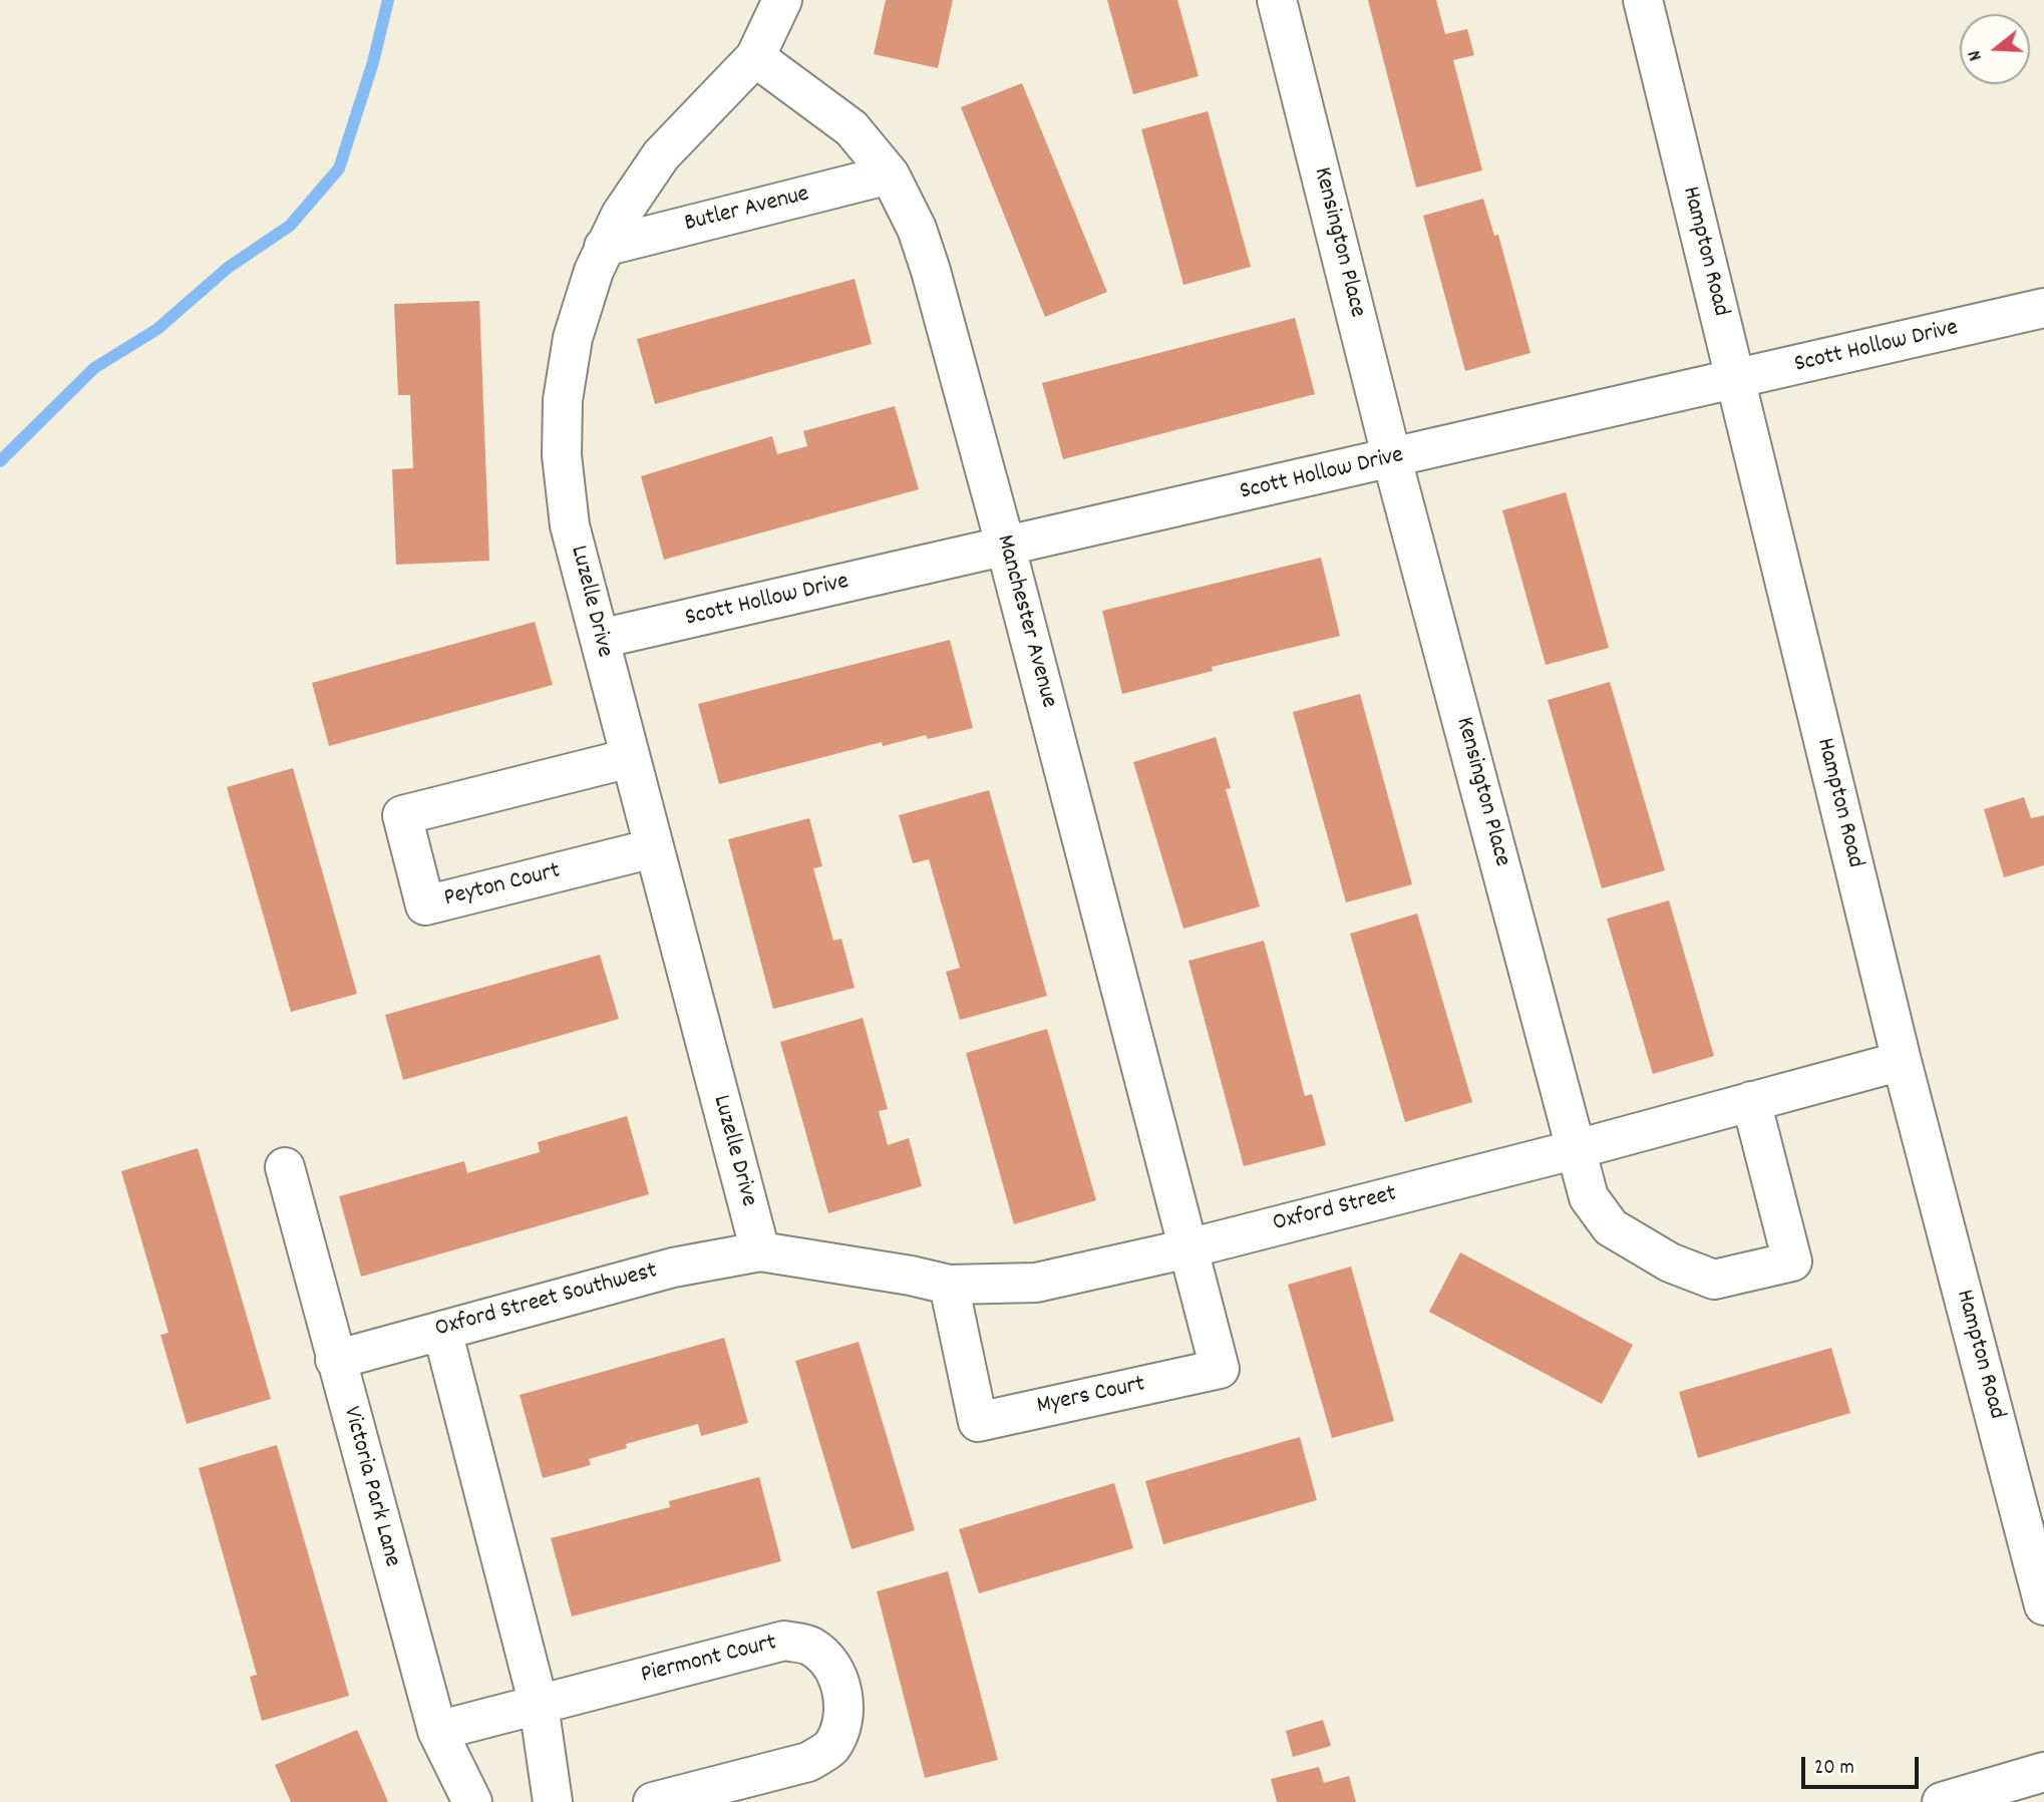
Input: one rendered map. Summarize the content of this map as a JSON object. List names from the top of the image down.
{
  "streets": {
    "street": [
      "Butler Avenue",
      "Kensington Place",
      "Hampton Road",
      "Scott Hollow Drive",
      "Luzelle Drive",
      "Manchester Avenue",
      "Peyton Court",
      "Oxford Street",
      "Oxford Street Southwest",
      "Myers Court",
      "Victoria Park Lane",
      "Piermont Court"
    ]
  },
  "crossings": [
    ["Butler Avenue", "Luzelle Drive"],
    ["Butler Avenue", "Manchester Avenue"],
    ["Kensington Place", "Scott Hollow Drive"],
    ["Kensington Place", "Oxford Street"],
    ["Hampton Road", "Scott Hollow Drive"],
    ["Hampton Road", "Oxford Street"],
    ["Scott Hollow Drive", "Luzelle Drive"],
    ["Scott Hollow Drive", "Manchester Avenue"],
    ["Luzelle Drive", "Manchester Avenue"],
    ["Luzelle Drive", "Peyton Court"],
    ["Luzelle Drive", "Oxford Street"],
    ["Luzelle Drive", "Oxford Street Southwest"],
    ["Manchester Avenue", "Oxford Street"],
    ["Manchester Avenue", "Myers Court"],
    ["Oxford Street", "Oxford Street Southwest"],
    ["Oxford Street", "Myers Court"],
    ["Oxford Street Southwest", "Victoria Park Lane"],
    ["Victoria Park Lane", "Piermont Court"]
  ],
  "scale_bar": "20 m",
  "north": "left"
}
